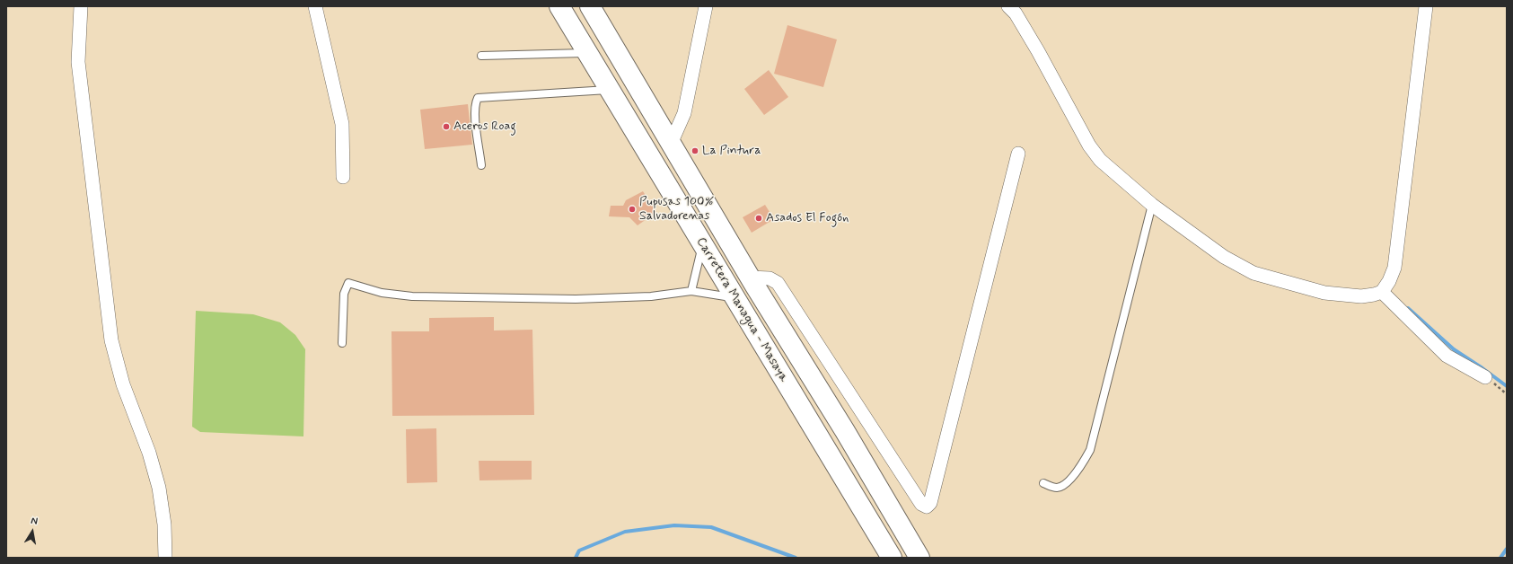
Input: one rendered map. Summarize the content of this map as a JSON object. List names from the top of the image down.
{
  "streets": {
    "highway": ["Carretera Managua - Masaya"]
  },
  "places": [
    "Aceros Roag",
    "La Pintura",
    "Pupusas 100% Salvadorenas",
    "Asados El Fogón"
  ],
  "north": "top"
}
